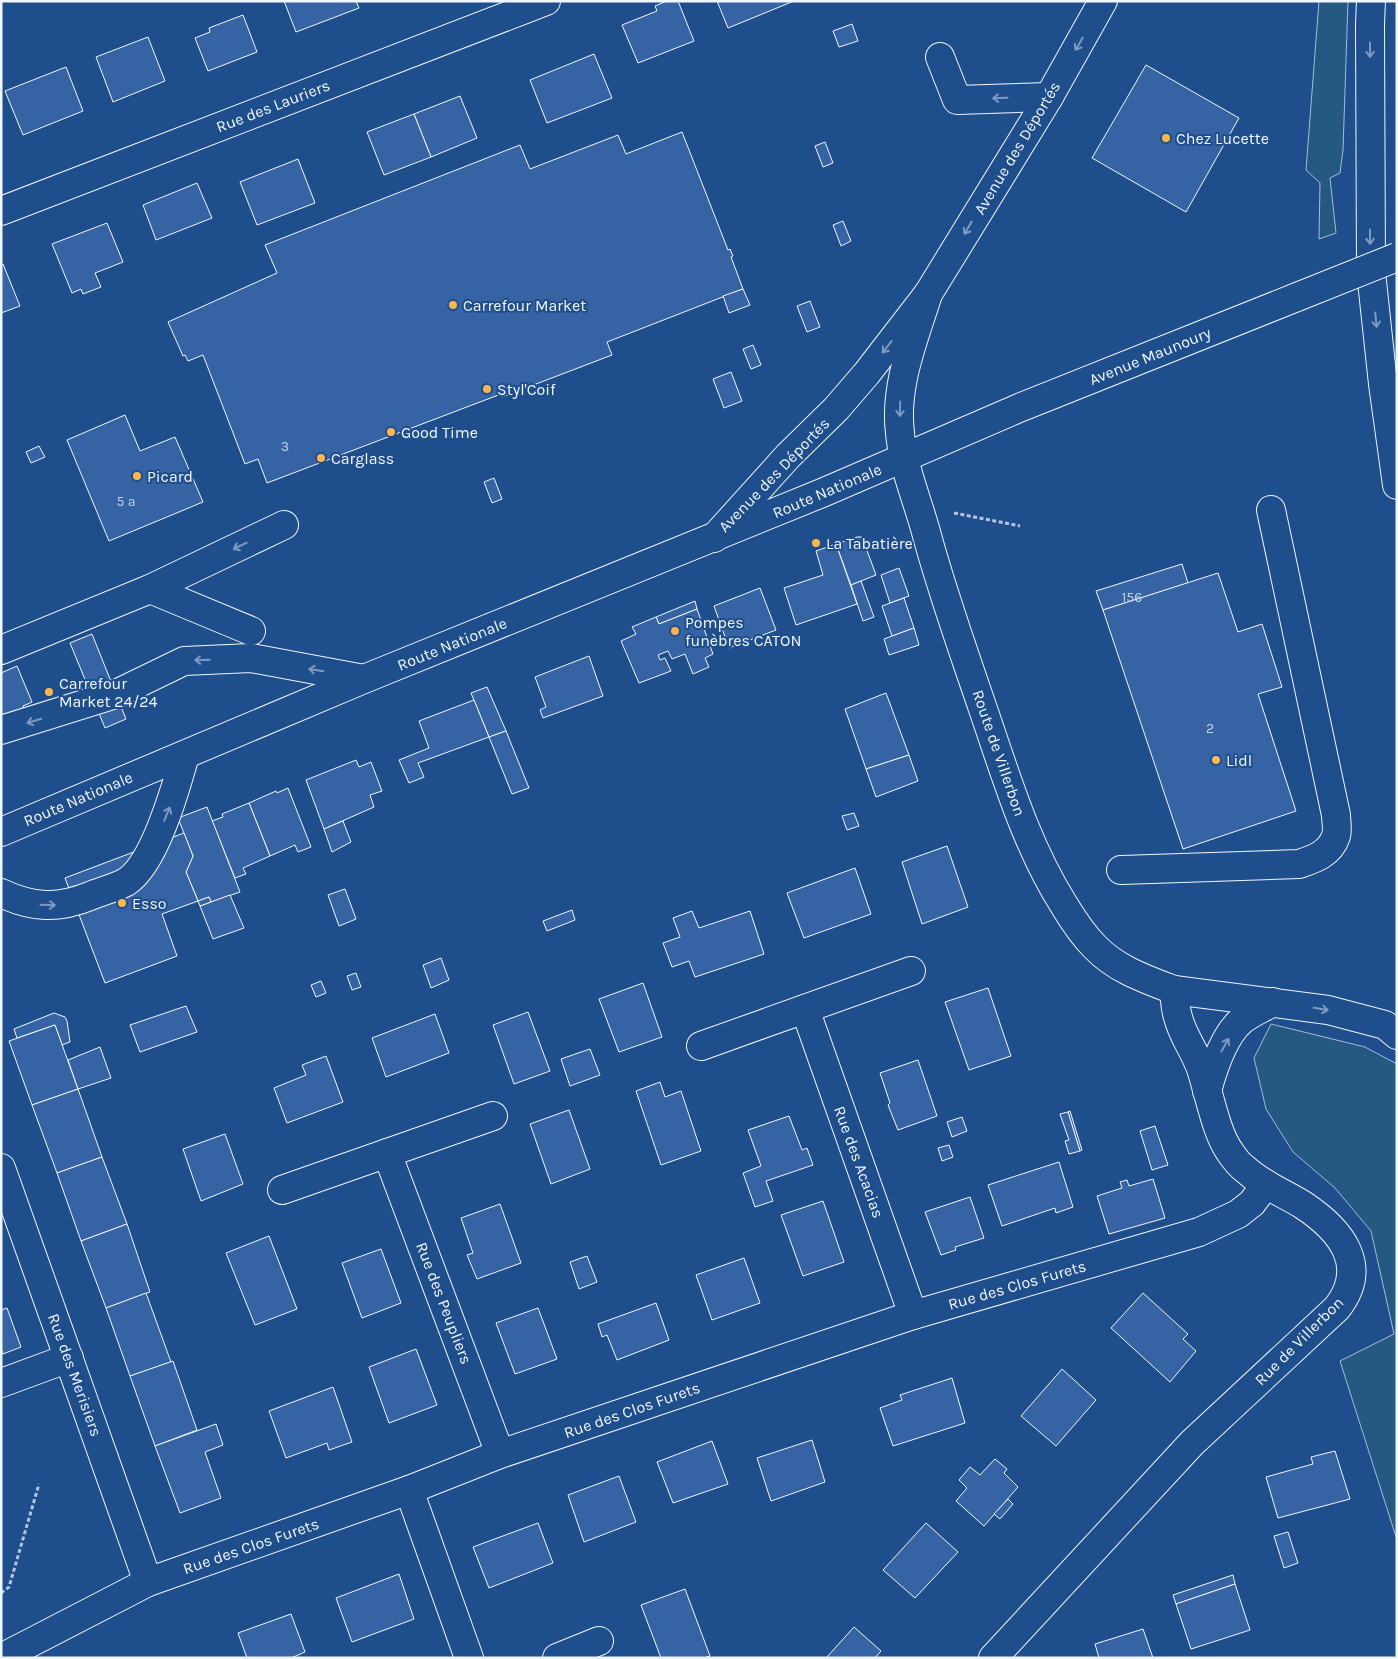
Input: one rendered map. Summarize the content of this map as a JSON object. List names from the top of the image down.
{
  "streets": {
    "main road": [
      "Rue des Lauriers",
      "Avenue des Déportés",
      "Avenue Maunoury",
      "Route Nationale",
      "Route de Villerbon",
      "Rue des Acacias",
      "Rue des Clos Furets",
      "Rue des Peupliers",
      "Rue de Villerbon",
      "Rue des Merisiers"
    ]
  },
  "crossings": [
    ["Avenue des Déportés", "Avenue Maunoury"],
    ["Avenue des Déportés", "Route Nationale"],
    ["Avenue des Déportés", "Route de Villerbon"],
    ["Avenue Maunoury", "Route Nationale"],
    ["Avenue Maunoury", "Route de Villerbon"],
    ["Route Nationale", "Route de Villerbon"],
    ["Route de Villerbon", "Rue de Villerbon"],
    ["Rue des Acacias", "Rue des Clos Furets"],
    ["Rue des Clos Furets", "Rue des Peupliers"],
    ["Rue des Clos Furets", "Rue de Villerbon"],
    ["Rue des Clos Furets", "Rue des Merisiers"]
  ],
  "one_way": ["Avenue des Déportés"],
  "places": [
    "Chez Lucette",
    "Carrefour Market",
    "Styl'Coif",
    "Good Time",
    "Carglass",
    "Picard",
    "La Tabatière",
    "Pompes funèbres CATON",
    "Carrefour Market 24/24",
    "Lidl",
    "Esso"
  ],
  "house_numbers": [
    "3",
    "5 a",
    "156",
    "2"
  ]
}
